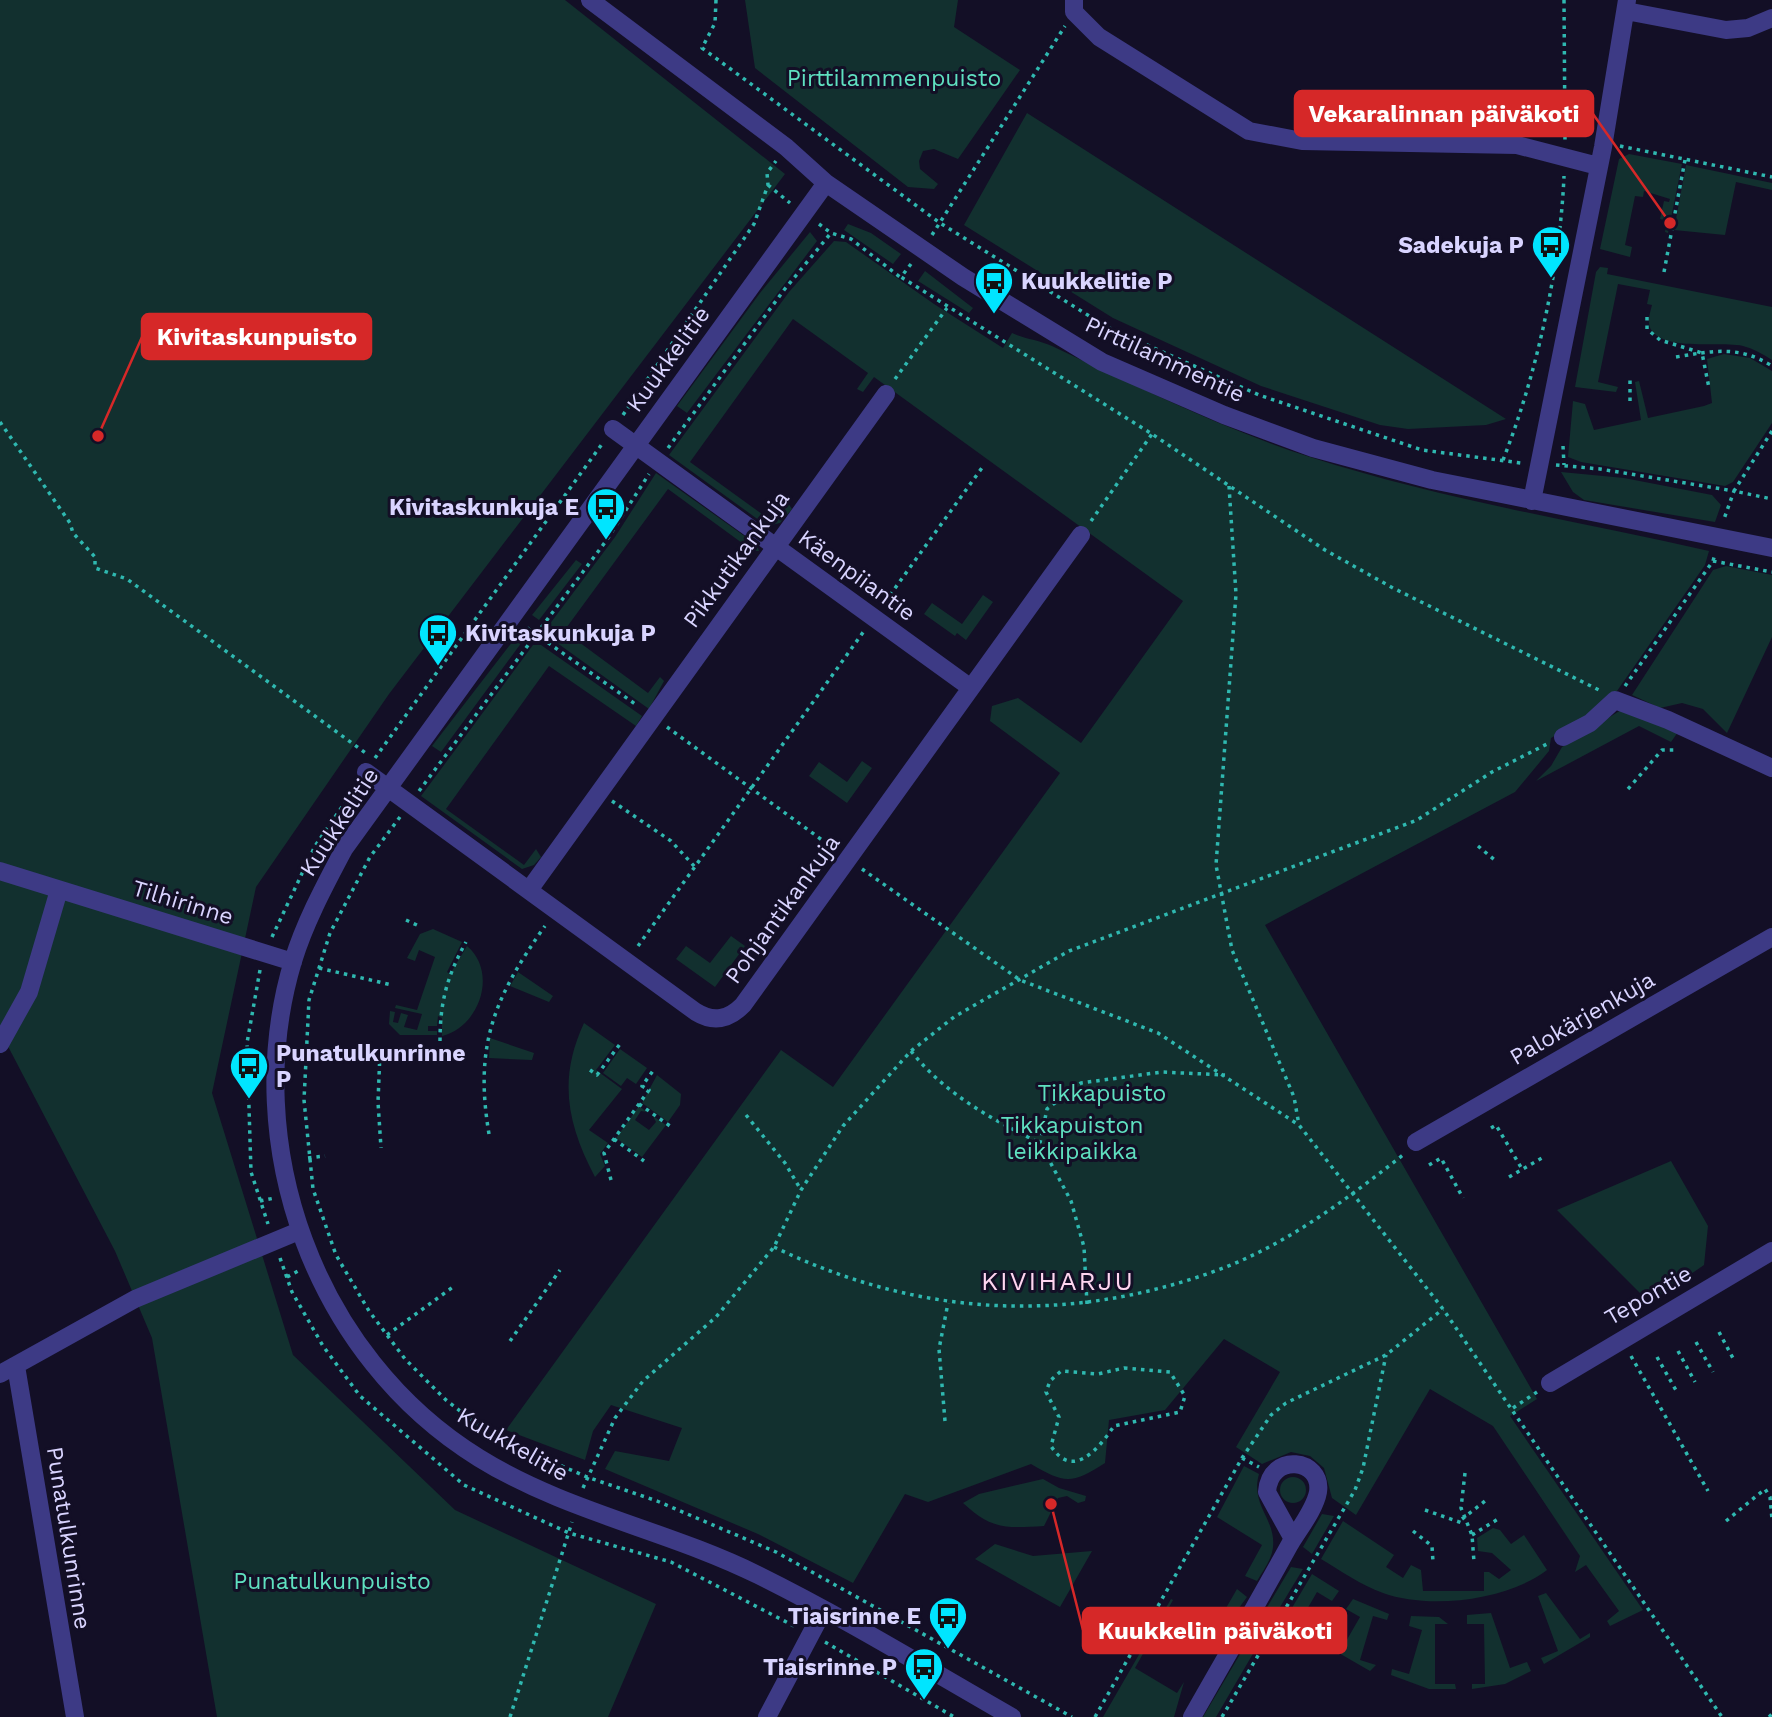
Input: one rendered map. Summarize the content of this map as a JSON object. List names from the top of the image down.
{
  "streets": {
    "street": [
      "Kuukkelitie",
      "Pirttilammentie",
      "Pikkutikankuja",
      "Käenpiiantie",
      "Tilhirinne",
      "Pohjantikankuja",
      "Palokärjenkuja",
      "Tepontie",
      "Punatulkunrinne"
    ]
  },
  "crossings": [
    ["Kuukkelitie", "Pirttilammentie"],
    ["Kuukkelitie", "Käenpiiantie"],
    ["Kuukkelitie", "Tilhirinne"],
    ["Kuukkelitie", "Pohjantikankuja"],
    ["Kuukkelitie", "Punatulkunrinne"],
    ["Pikkutikankuja", "Käenpiiantie"],
    ["Pikkutikankuja", "Pohjantikankuja"],
    ["Käenpiiantie", "Pohjantikankuja"]
  ],
  "districts": ["KIVIHARJU"],
  "parks": [
    "Pirttilammenpuisto",
    "Tikkapuisto",
    "Tikkapuiston leikkipaikka",
    "Punatulkunpuisto"
  ],
  "places": {
    "other": ["Vekaralinnan päiväkoti", "Kivitaskunpuisto", "Kuukkelin päiväkoti"],
    "bus stop": [
      "Sadekuja P",
      "Kuukkelitie P",
      "Kivitaskunkuja E",
      "Kivitaskunkuja P",
      "Punatulkunrinne P",
      "Tiaisrinne E",
      "Tiaisrinne P"
    ]
  }
}
